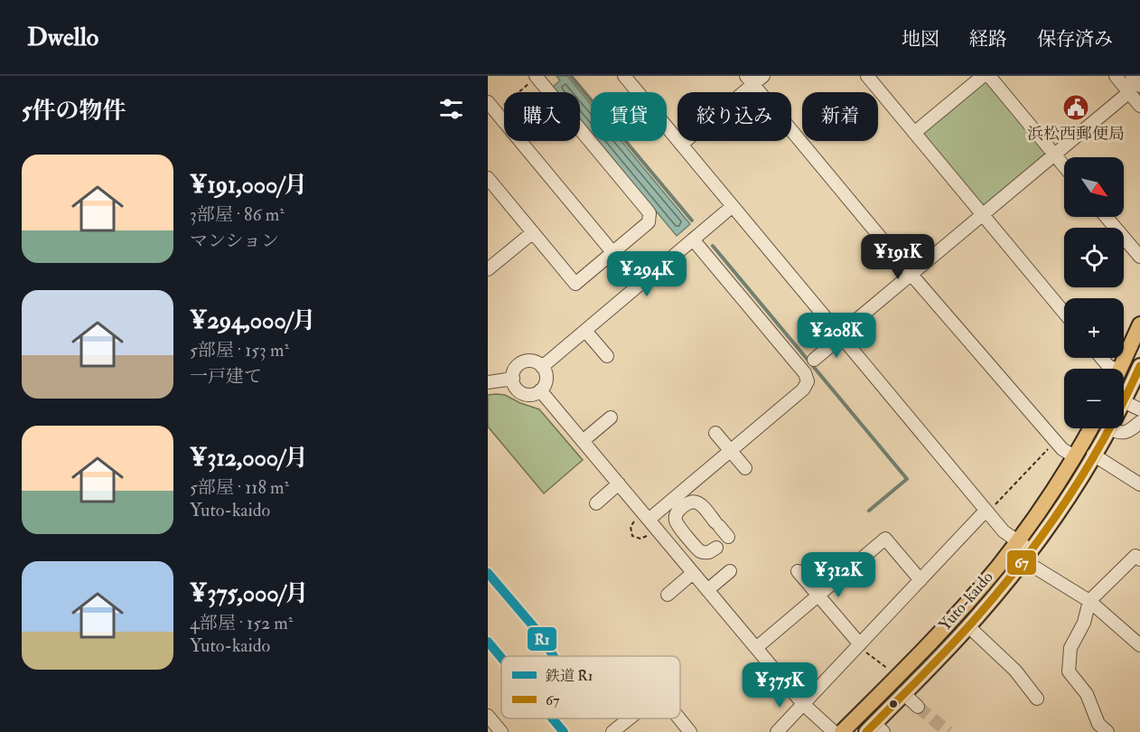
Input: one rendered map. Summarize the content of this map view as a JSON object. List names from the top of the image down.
{
  "streets": {
    "main road": ["Yuto-kaido"]
  },
  "places": {
    "public building": ["浜松西郵便局"]
  },
  "lines": ["transit line 67", "rail line R1"],
  "legend": ["鉄道 R1", "67"],
  "north": "bottom right",
  "page": {
    "header": "Dwello",
    "nav": ["地図", "経路", "保存済み"],
    "heading": "5件の物件",
    "chip": [
      "購入",
      "賃貸",
      "絞り込み",
      "新着"
    ],
    "list": [
      {
        "name": "¥191,000/月",
        "note": "3部屋 · 86 m² · マンション"
      },
      {
        "name": "¥294,000/月",
        "note": "5部屋 · 153 m² · 一戸建て"
      },
      {
        "name": "¥312,000/月",
        "note": "5部屋 · 118 m² · Yuto-kaido"
      },
      {
        "name": "¥375,000/月",
        "note": "4部屋 · 152 m² · Yuto-kaido"
      }
    ],
    "map_buttons": ["+", "−"],
    "price": [
      "¥191K",
      "¥294K",
      "¥208K",
      "¥312K",
      "¥375K"
    ]
  }
}
